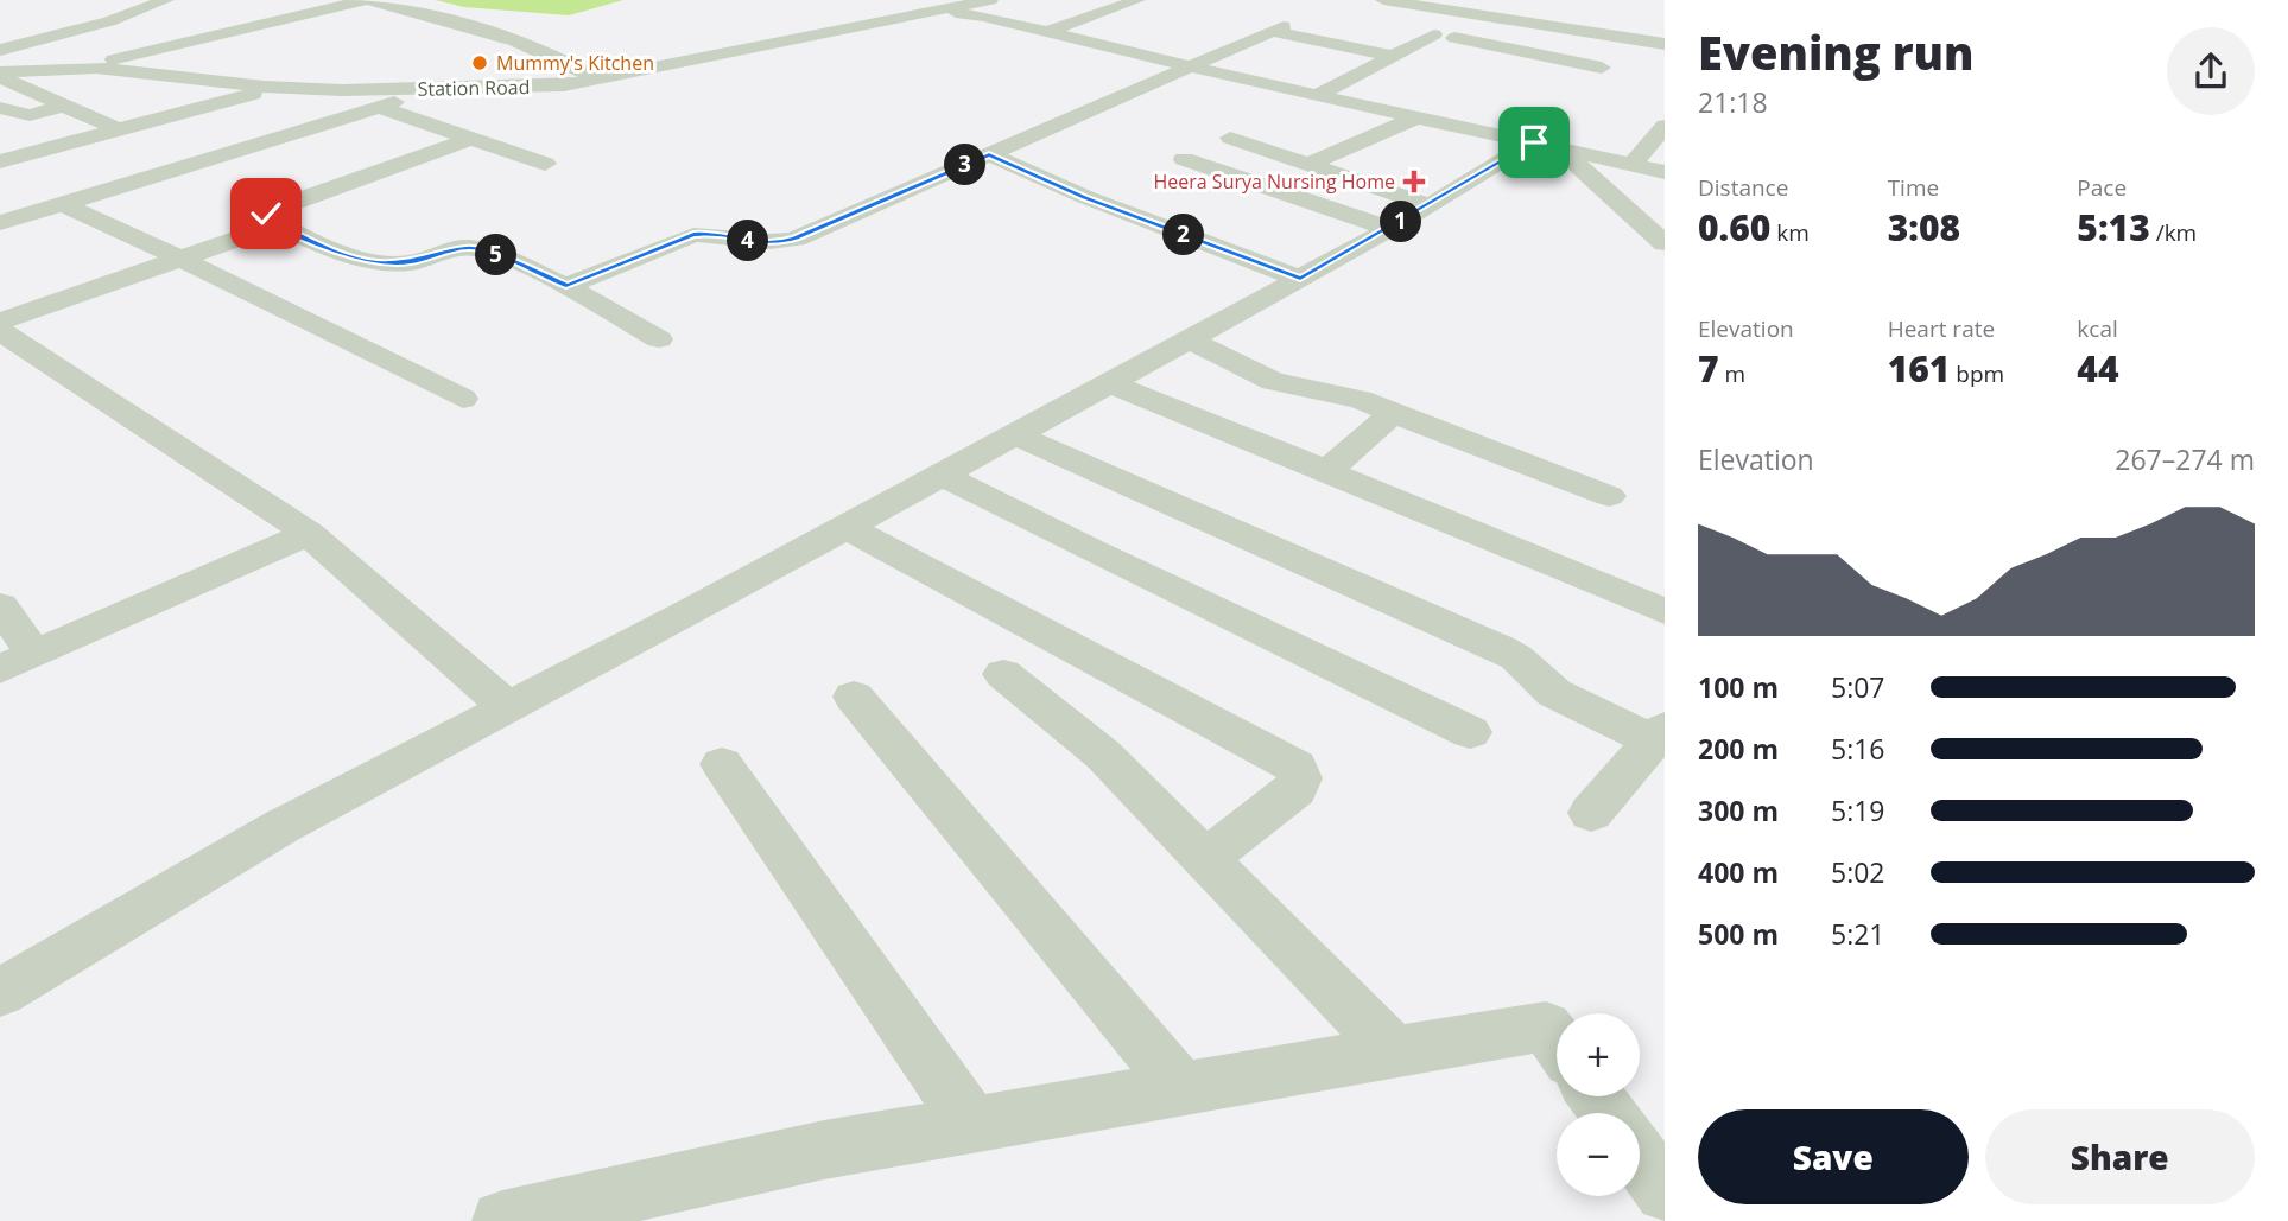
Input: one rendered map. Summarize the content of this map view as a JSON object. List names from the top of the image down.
{
  "streets": {
    "street": ["Station Road"]
  },
  "places": {
    "other": ["Mummy's Kitchen"],
    "health": ["Heera Surya Nursing Home"]
  },
  "page": {
    "heading": ["Evening run", "21:18"],
    "stats": [
      ["Distance", "0.60 km"],
      ["Time", "3:08"],
      ["Pace", "5:13 /km"],
      ["Elevation", "7 m"],
      ["Heart rate", "161 bpm"],
      ["kcal", "44"]
    ],
    "pins": [
      "3",
      "1",
      "2",
      "4",
      "5"
    ],
    "chart": ["Elevation", "267–274 m"],
    "list": [
      {
        "name": "100 m",
        "note": "5:07"
      },
      {
        "name": "200 m",
        "note": "5:16"
      },
      {
        "name": "300 m",
        "note": "5:19"
      },
      {
        "name": "400 m",
        "note": "5:02"
      },
      {
        "name": "500 m",
        "note": "5:21"
      }
    ],
    "map_buttons": ["+", "−"],
    "buttons": ["Save", "Share"]
  }
}
